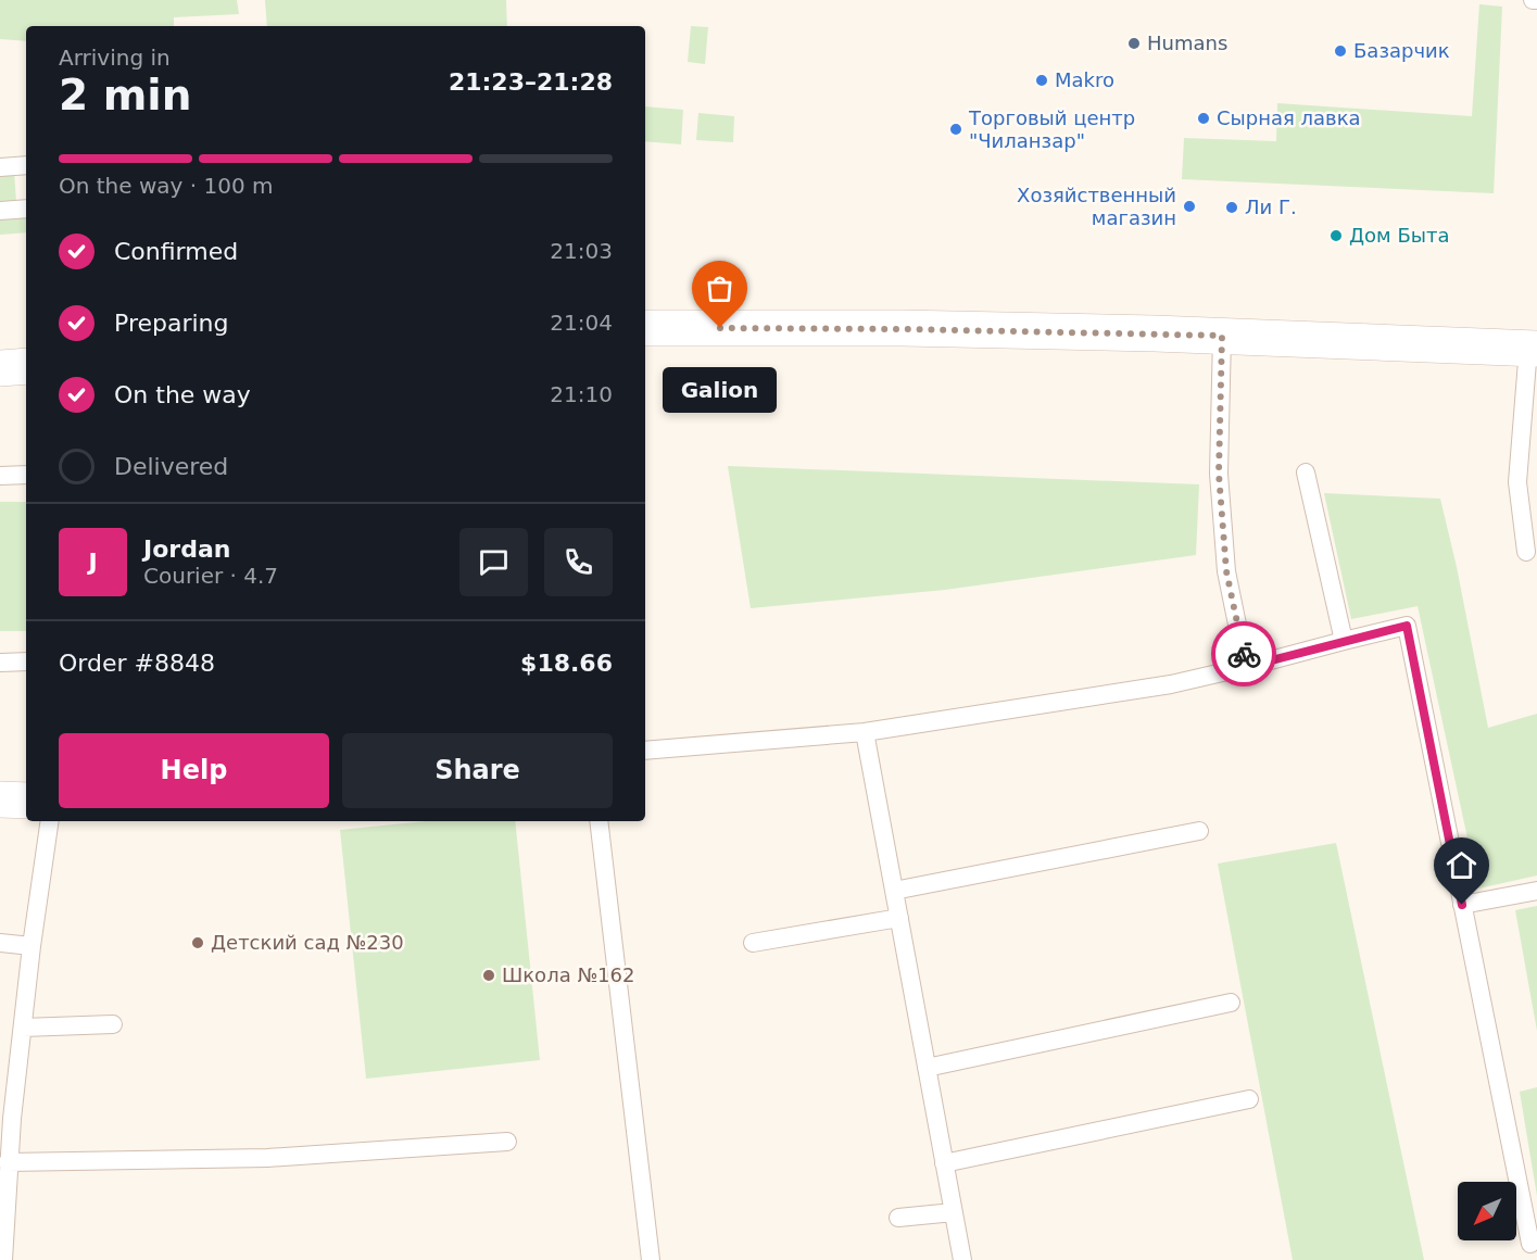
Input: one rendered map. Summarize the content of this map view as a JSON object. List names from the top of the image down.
{
  "places": [
    "Humans",
    "Базарчик",
    "Makro",
    "Сырная лавка",
    "Торговый центр \"Чиланзар\"",
    "Хозяйственный магазин",
    "Ли Г.",
    "Дом Быта",
    "Galion",
    "Детский сад №230",
    "Школа №162"
  ],
  "north": "bottom left",
  "page": {
    "heading": ["2 min", "Arriving in", "21:23–21:28"],
    "panel": [
      "Jordan",
      "Courier · 4.7",
      "Order #8848",
      "$18.66"
    ],
    "bar": "On the way · 100 m",
    "list": [
      ["Confirmed", "21:03"],
      ["Preparing", "21:04"],
      ["On the way", "21:10"],
      "Delivered"
    ],
    "bubble": "Galion",
    "round": "J",
    "buttons": ["Help", "Share"]
  }
}
